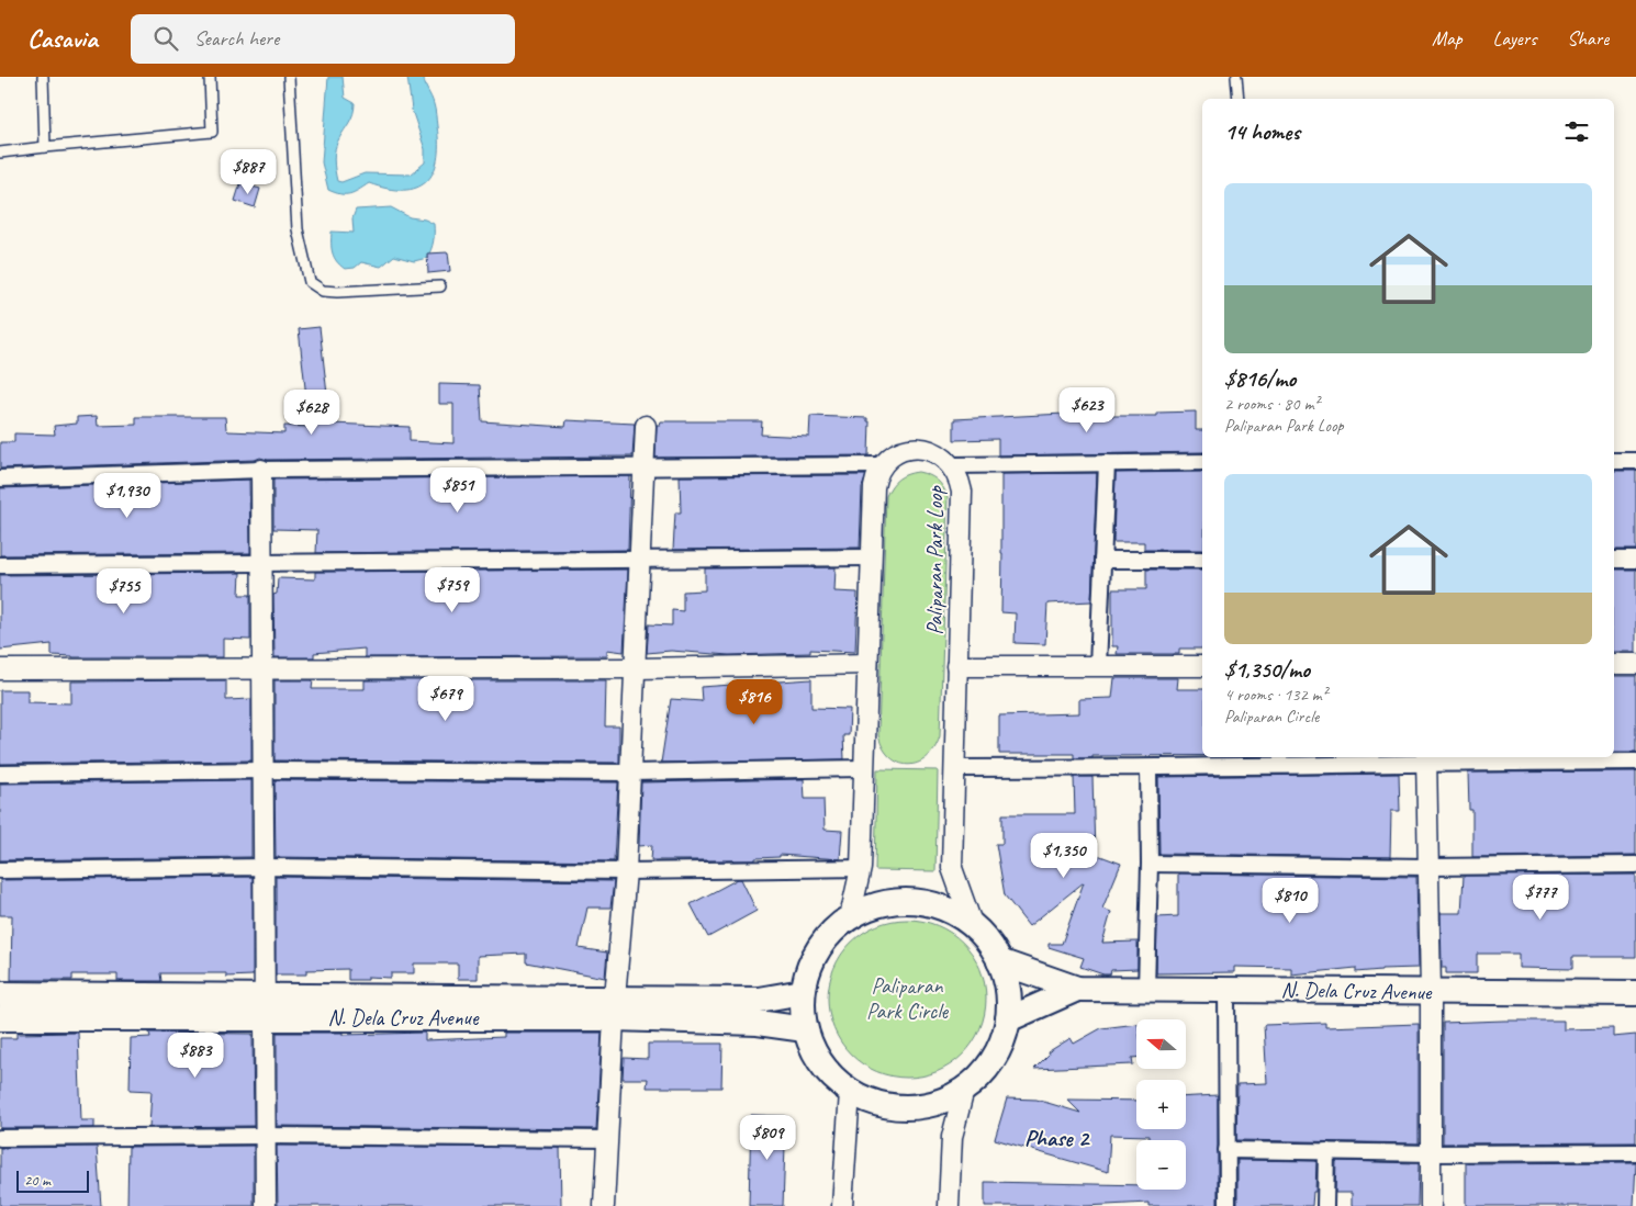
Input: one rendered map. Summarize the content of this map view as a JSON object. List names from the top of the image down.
{
  "streets": {
    "street": ["Paliparan Park Loop", "N. Dela Cruz Avenue"]
  },
  "districts": ["Phase 2"],
  "parks": ["Paliparan Park Circle"],
  "scale_bar": "20 m",
  "north": "left",
  "page": {
    "header": "Casavia",
    "search": "Search here",
    "nav": ["Map", "Layers", "Share"],
    "heading": "14 homes",
    "price": [
      "$887",
      "$623",
      "$628",
      "$851",
      "$1,930",
      "$759",
      "$755",
      "$679",
      "$816",
      "$1,350",
      "$777",
      "$810",
      "$883",
      "$809"
    ],
    "list": [
      {
        "name": "$816/mo",
        "note": "2 rooms · 80 m² · Paliparan Park Loop"
      },
      {
        "name": "$1,350/mo",
        "note": "4 rooms · 132 m² · Paliparan Circle"
      }
    ],
    "map_buttons": ["+", "−"],
    "scale": "20 m"
  }
}
